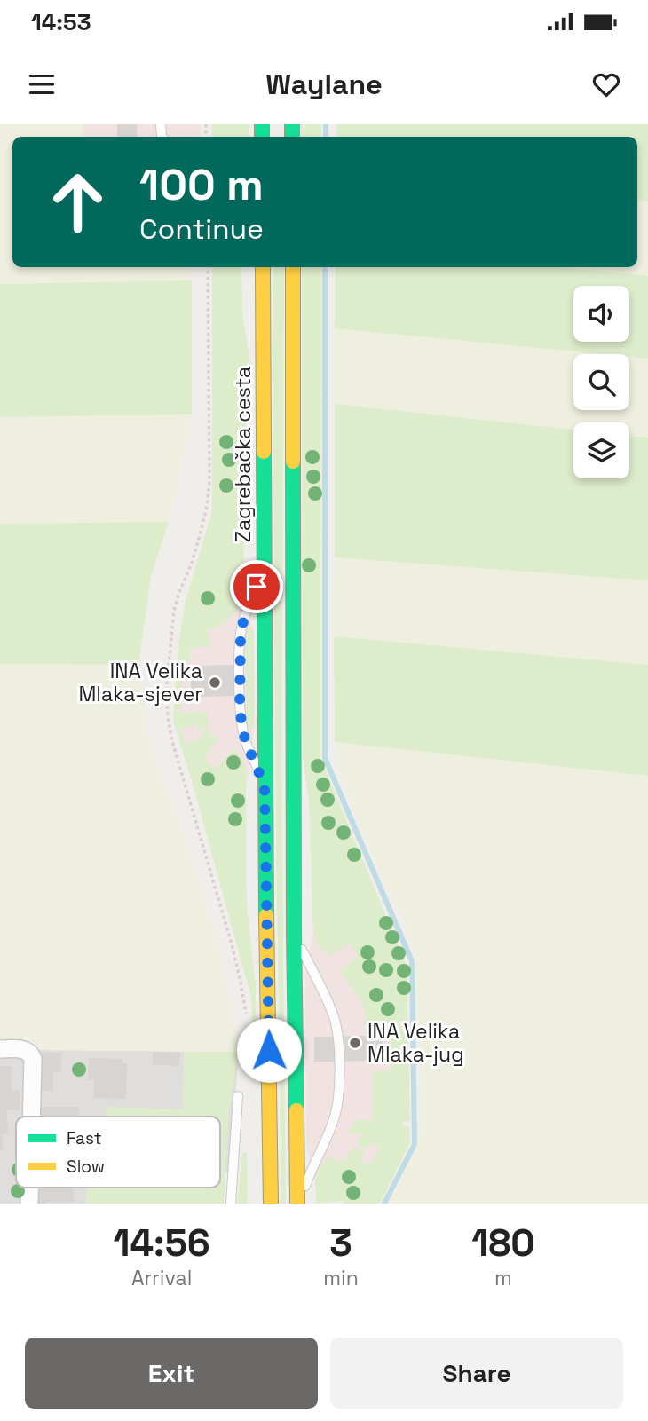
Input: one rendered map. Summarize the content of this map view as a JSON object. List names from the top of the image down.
{
  "streets": {
    "main road": ["Zagrebačka cesta"]
  },
  "places": ["INA Velika Mlaka-sjever", "INA Velika Mlaka-jug"],
  "legend": ["Fast", "Slow"],
  "page": {
    "status": "14:53",
    "header": "Waylane",
    "turn": ["100 m", "Continue"],
    "eta": [
      "14:56",
      "Arrival",
      "3",
      "min",
      "180",
      "m"
    ],
    "buttons": ["Exit", "Share"]
  }
}
